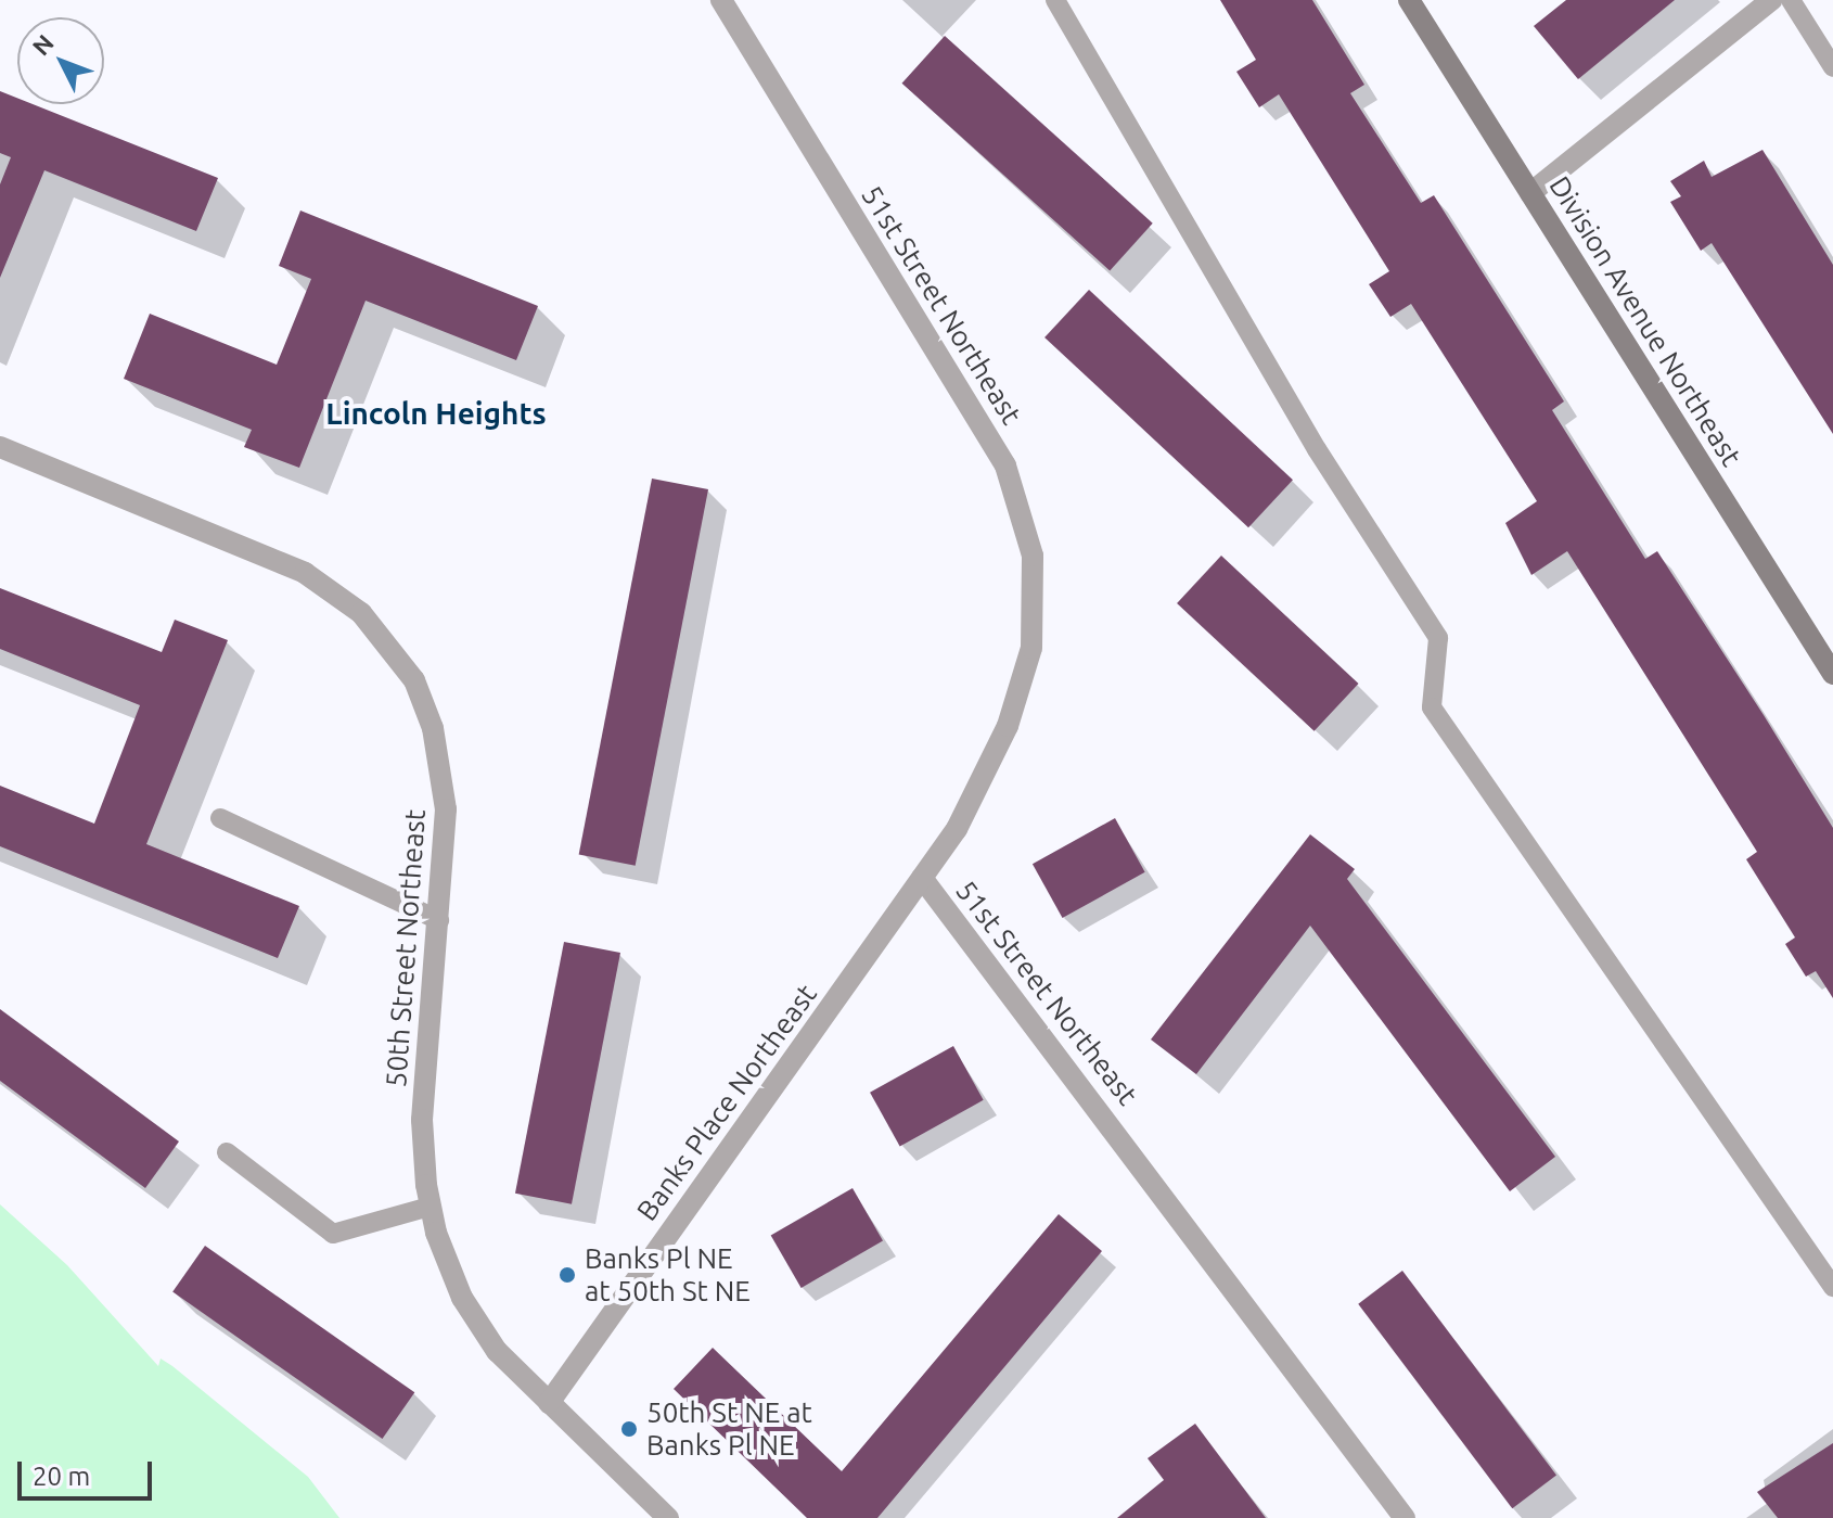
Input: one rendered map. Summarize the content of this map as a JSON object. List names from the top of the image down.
{
  "streets": {
    "street": [
      "51st Street Northeast",
      "Division Avenue Northeast",
      "50th Street Northeast",
      "Banks Place Northeast"
    ]
  },
  "crossings": [
    ["51st Street Northeast", "Banks Place Northeast"],
    ["50th Street Northeast", "Banks Place Northeast"]
  ],
  "districts": ["Lincoln Heights"],
  "places": ["Banks Pl NE at 50th St NE", "50th St NE at Banks Pl NE"],
  "scale_bar": "20 m",
  "north": "top left"
}
